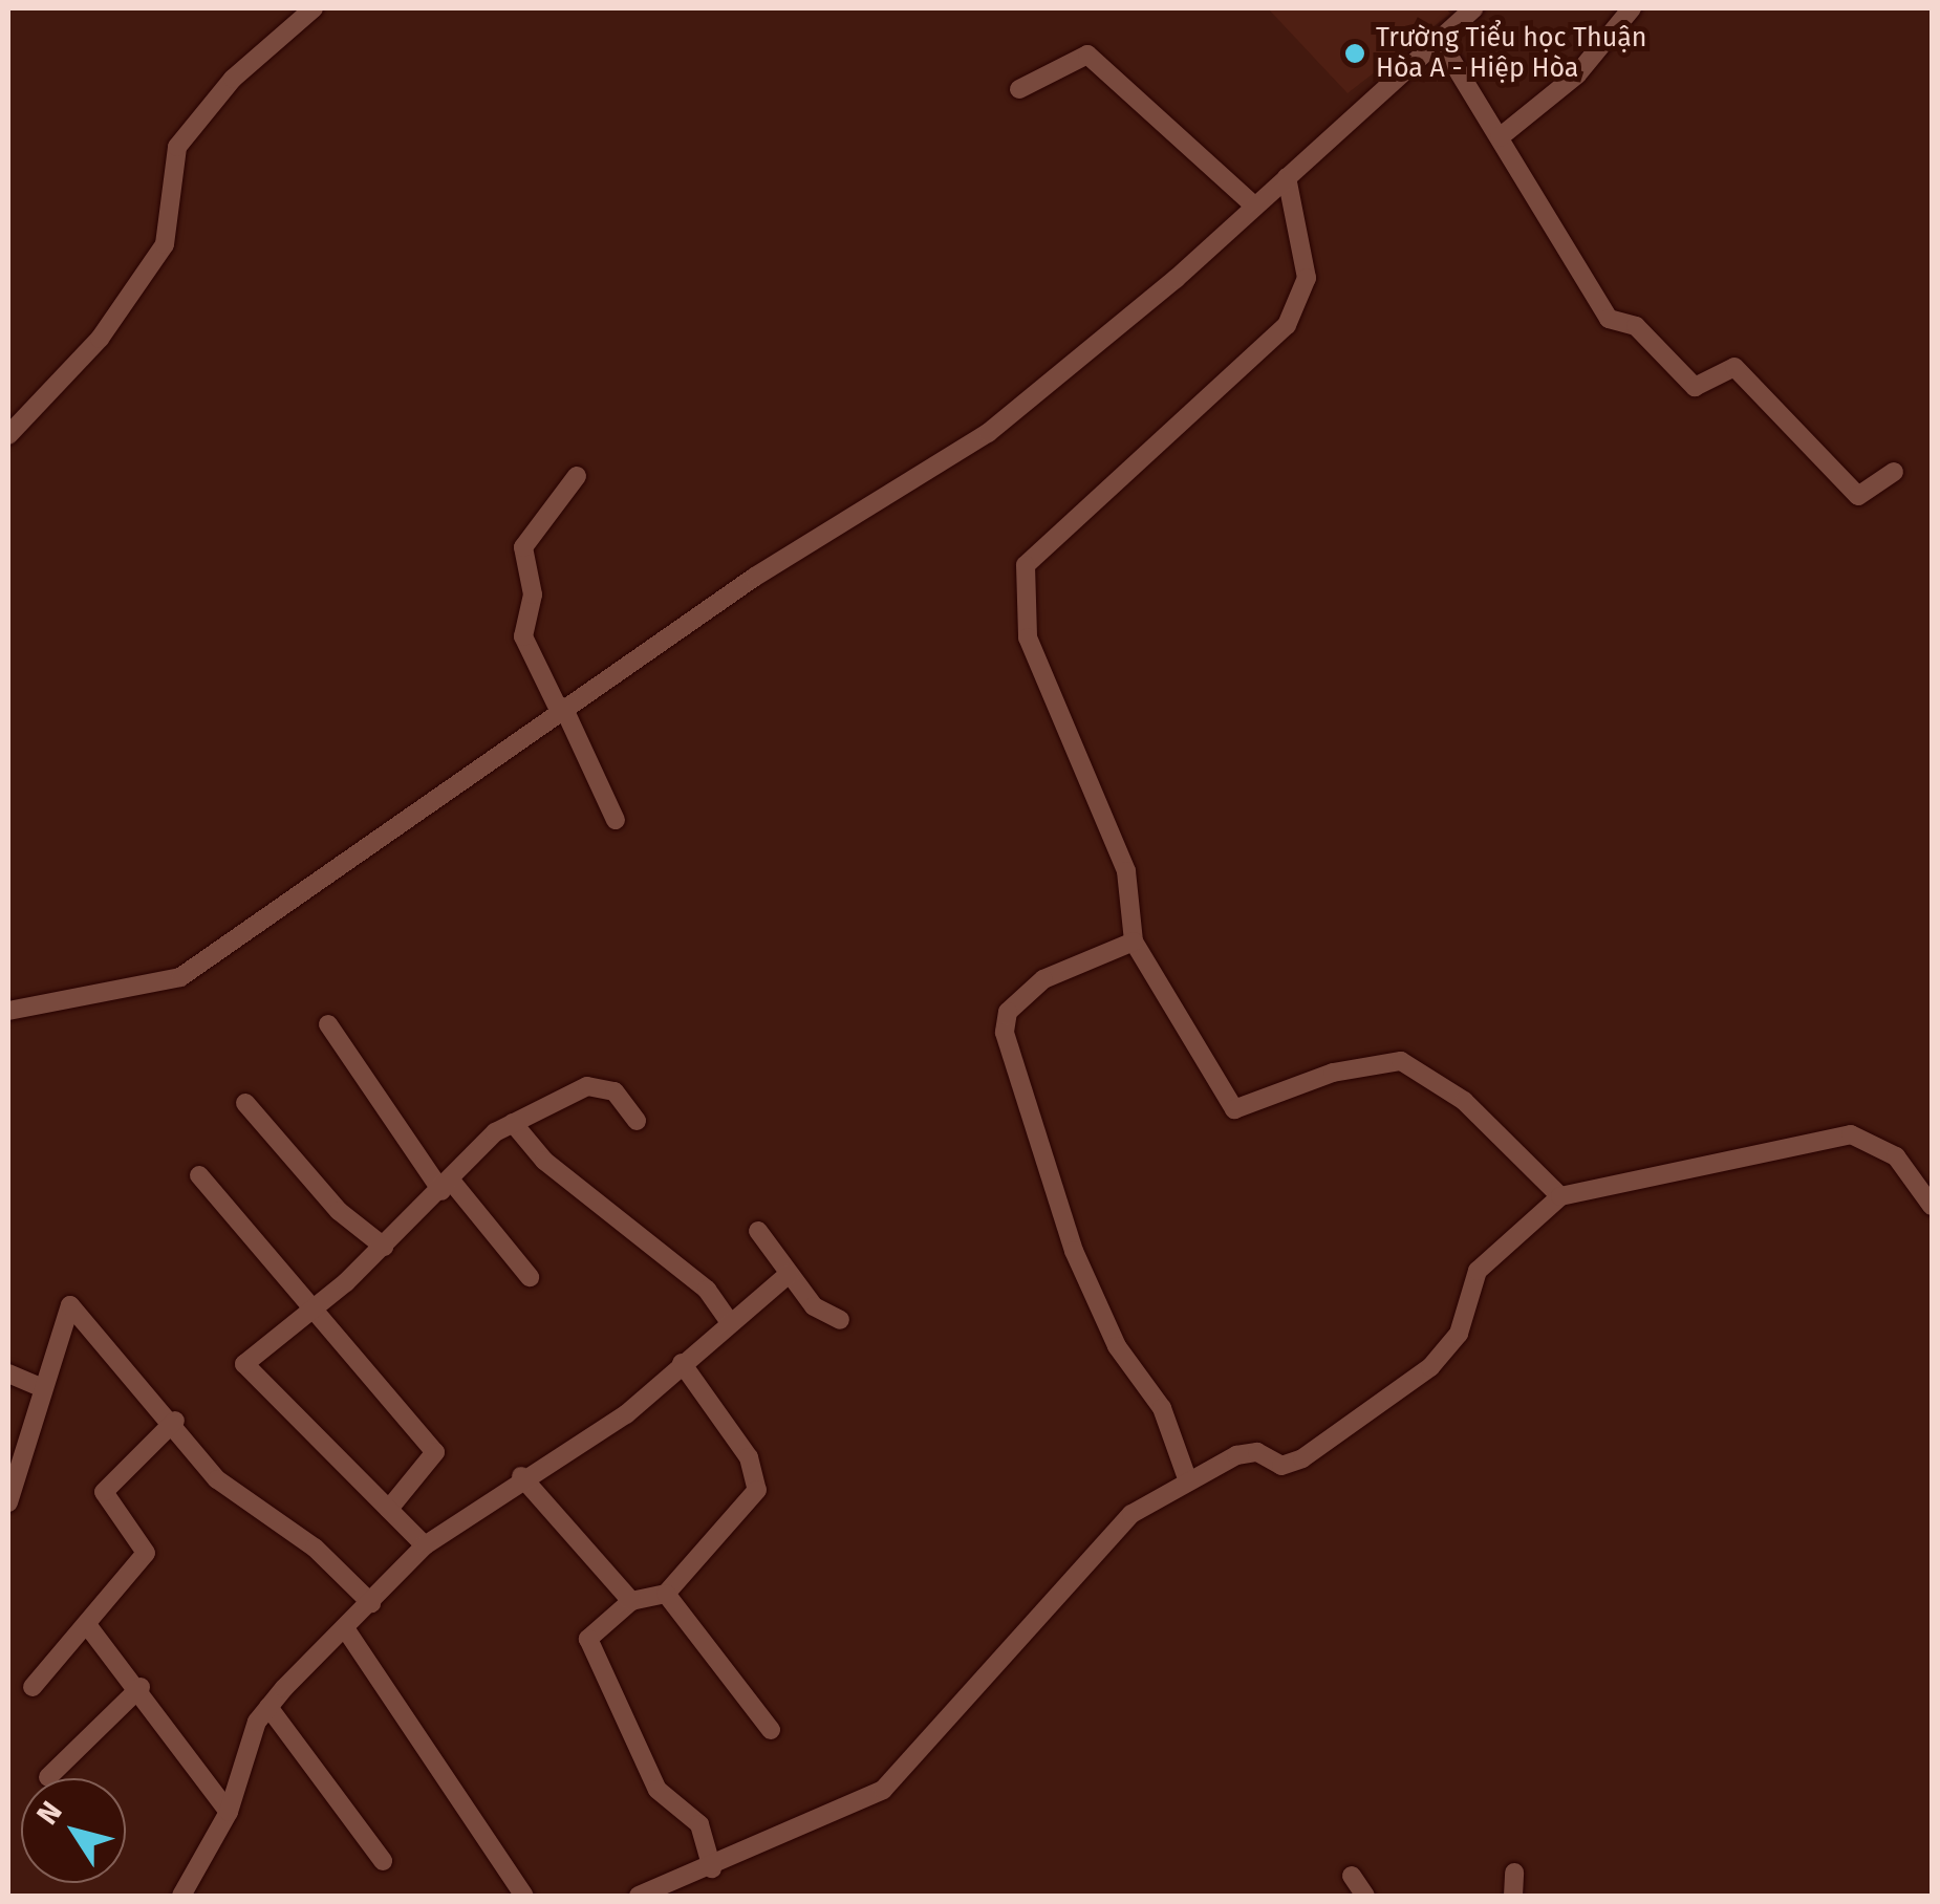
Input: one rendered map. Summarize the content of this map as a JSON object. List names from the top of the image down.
{
  "places": ["Trường Tiểu học Thuận Hòa A - Hiệp Hòa"],
  "north": "top left"
}
